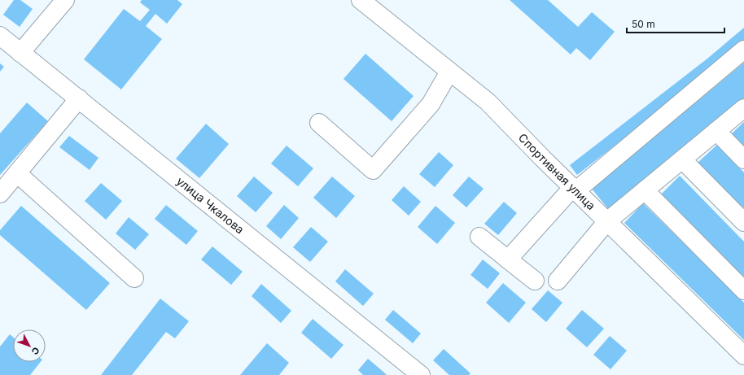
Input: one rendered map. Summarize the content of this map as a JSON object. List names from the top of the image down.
{
  "streets": {
    "street": ["Спортивная улица", "улица Чкалова"]
  },
  "scale_bar": "50 m",
  "north": "bottom right"
}
